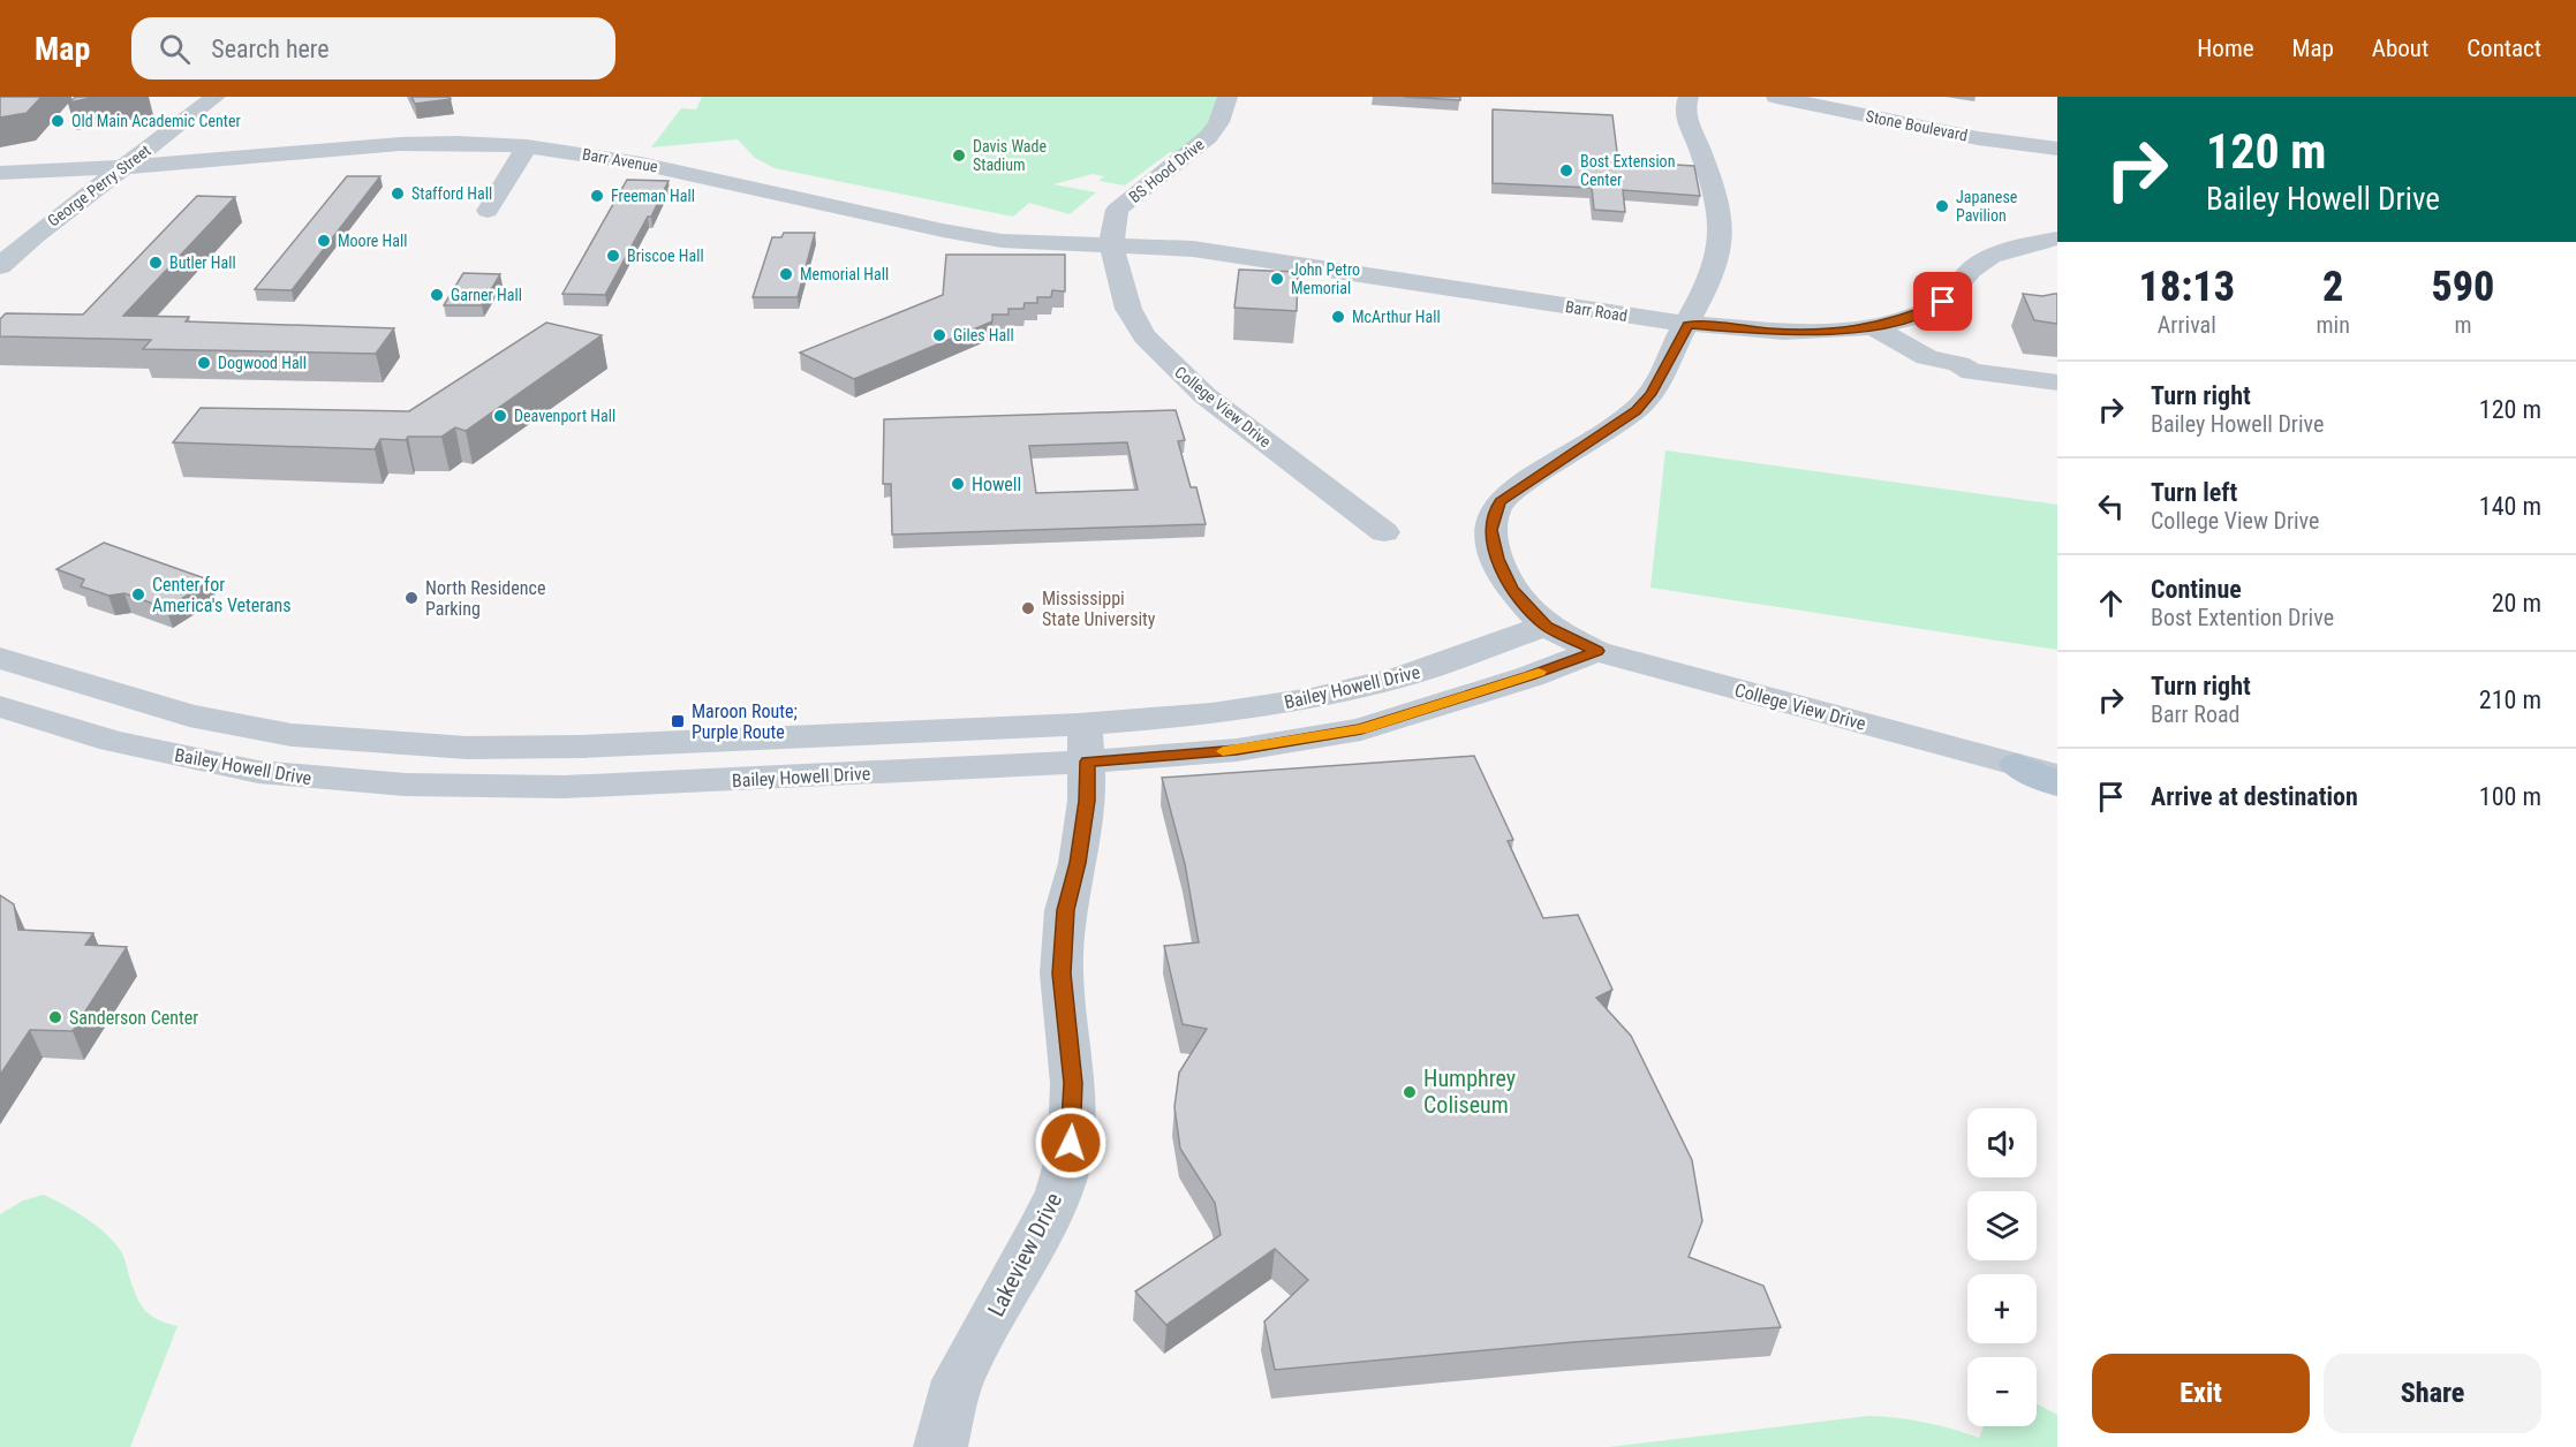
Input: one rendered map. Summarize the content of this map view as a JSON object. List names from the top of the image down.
{
  "streets": {
    "street": [
      "Stone Boulevard",
      "Barr Avenue",
      "BS Hood Drive",
      "George Perry Street",
      "Barr Road",
      "College View Drive",
      "Bailey Howell Drive",
      "Lakeview Drive"
    ]
  },
  "crossings": [
    ["Barr Avenue", "BS Hood Drive"],
    ["Barr Avenue", "George Perry Street"],
    ["Barr Avenue", "Barr Road"],
    ["Barr Avenue", "College View Drive"],
    ["BS Hood Drive", "Barr Road"],
    ["BS Hood Drive", "College View Drive"],
    ["Barr Road", "College View Drive"],
    ["College View Drive", "Bailey Howell Drive"],
    ["Bailey Howell Drive", "Lakeview Drive"]
  ],
  "places": {
    "other": [
      "Old Main Academic Center",
      "Davis Wade Stadium",
      "Bost Extension Center",
      "Stafford Hall",
      "Freeman Hall",
      "Japanese Pavilion",
      "Moore Hall",
      "Briscoe Hall",
      "Butler Hall",
      "Memorial Hall",
      "John Petro Memorial",
      "Garner Hall",
      "McArthur Hall",
      "Giles Hall",
      "Dogwood Hall",
      "Deavenport Hall",
      "Howell",
      "Center for America's Veterans",
      "North Residence Parking",
      "Mississippi State University",
      "Sanderson Center",
      "Humphrey Coliseum"
    ],
    "transit": ["Maroon Route; Purple Route"]
  },
  "page": {
    "header": "Map",
    "search": "Search here",
    "nav": [
      "Home",
      "Map",
      "About",
      "Contact"
    ],
    "turn": ["120 m", "Bailey Howell Drive"],
    "eta": [
      "18:13",
      "Arrival",
      "2",
      "min",
      "590",
      "m"
    ],
    "list": [
      {
        "name": "Turn right",
        "note": "Bailey Howell Drive",
        "value": "120 m"
      },
      {
        "name": "Turn left",
        "note": "College View Drive",
        "value": "140 m"
      },
      {
        "name": "Continue",
        "note": "Bost Extention Drive",
        "value": "20 m"
      },
      {
        "name": "Turn right",
        "note": "Barr Road",
        "value": "210 m"
      },
      {
        "name": "Arrive at destination",
        "value": "100 m"
      }
    ],
    "map_buttons": ["+", "−"],
    "buttons": ["Exit", "Share"]
  }
}
